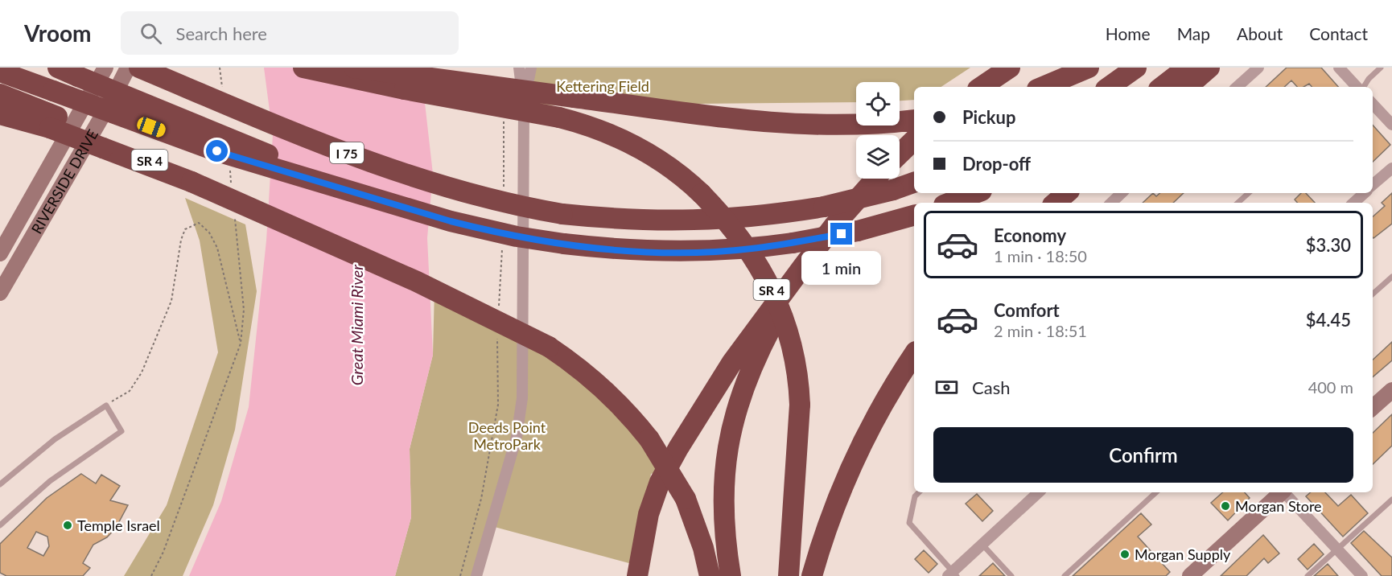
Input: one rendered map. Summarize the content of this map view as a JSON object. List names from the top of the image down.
{
  "streets": {
    "highway": ["I 75", "SR 4"],
    "main road": ["RIVERSIDE DRIVE"]
  },
  "water": ["Great Miami River"],
  "parks": ["Kettering Field", "Deeds Point MetroPark"],
  "places": ["Morgan Store", "Temple Israel", "Morgan Supply"],
  "page": {
    "header": "Vroom",
    "search": "Search here",
    "nav": [
      "Home",
      "Map",
      "About",
      "Contact"
    ],
    "banner": ["Pickup", "Drop-off"],
    "list": [
      {
        "name": "Economy",
        "note": "1 min · 18:50",
        "value": "$3.30"
      },
      {
        "name": "Comfort",
        "note": "2 min · 18:51",
        "value": "$4.45"
      }
    ],
    "bubble": "1 min",
    "pay": ["Cash", "400 m"],
    "buttons": "Confirm"
  }
}
